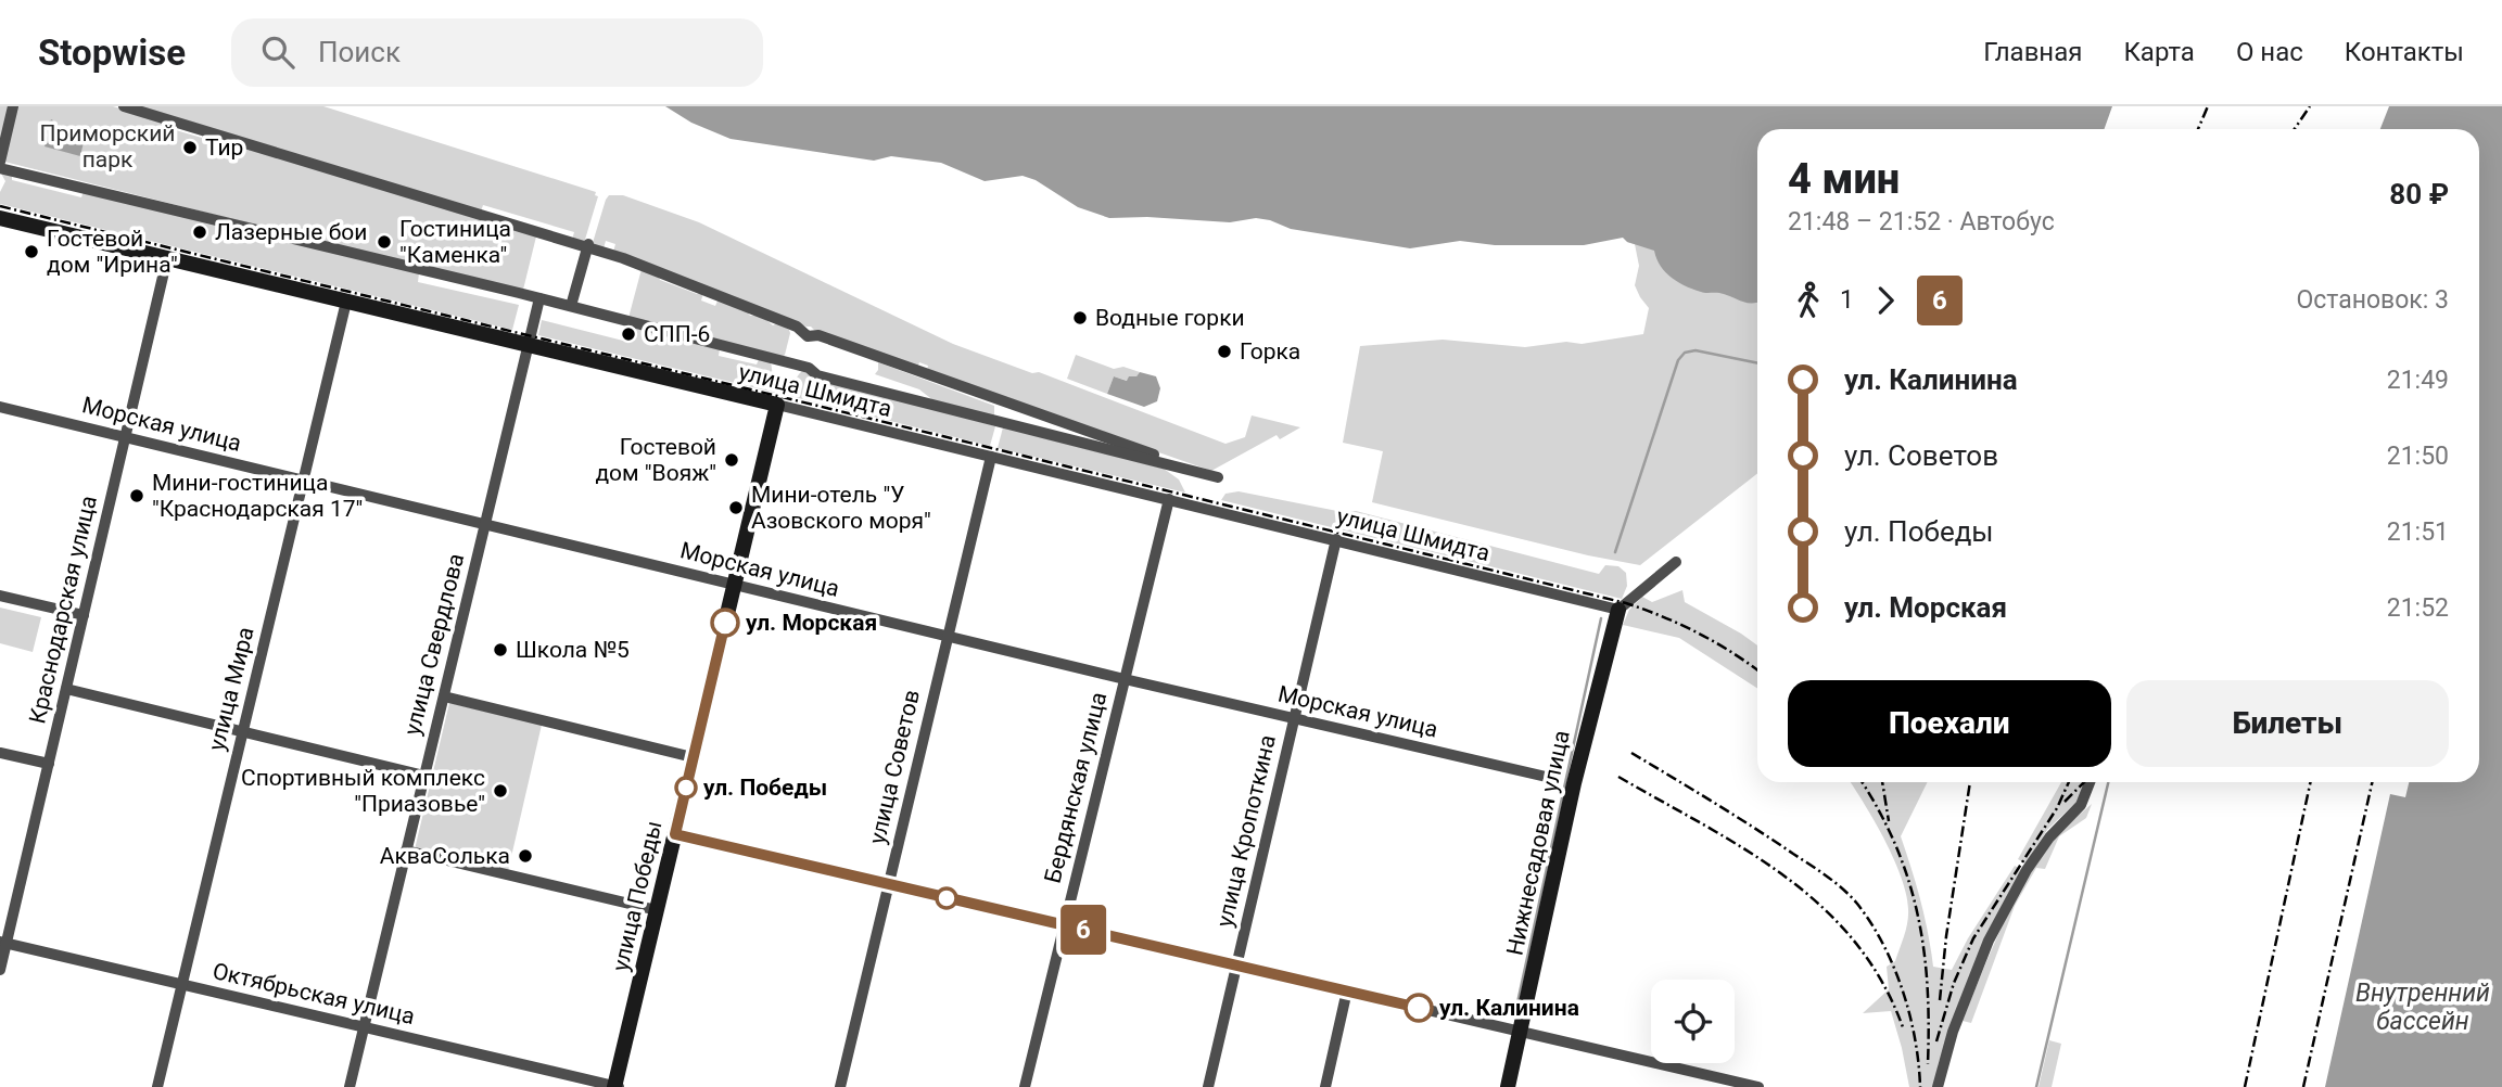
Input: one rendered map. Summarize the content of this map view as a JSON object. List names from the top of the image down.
{
  "streets": {
    "street": [
      "улица Шмидта",
      "Морская улица",
      "Краснодарская улица",
      "улица Свердлова",
      "улица Мира",
      "улица Советов",
      "Бердянская улица",
      "улица Кропоткина",
      "Нижнесадовая улица",
      "улица Победы",
      "Октябрьская улица"
    ]
  },
  "crossings": [
    ["улица Шмидта", "Краснодарская улица"],
    ["улица Шмидта", "улица Свердлова"],
    ["улица Шмидта", "улица Мира"],
    ["улица Шмидта", "улица Советов"],
    ["улица Шмидта", "Бердянская улица"],
    ["улица Шмидта", "улица Кропоткина"],
    ["улица Шмидта", "Нижнесадовая улица"],
    ["улица Шмидта", "улица Победы"],
    ["Морская улица", "Краснодарская улица"],
    ["Морская улица", "улица Свердлова"],
    ["Морская улица", "улица Мира"],
    ["Морская улица", "улица Советов"],
    ["Морская улица", "Бердянская улица"],
    ["Морская улица", "улица Кропоткина"],
    ["Морская улица", "улица Победы"],
    ["Краснодарская улица", "Октябрьская улица"],
    ["улица Свердлова", "Октябрьская улица"],
    ["улица Мира", "Октябрьская улица"],
    ["улица Победы", "Октябрьская улица"]
  ],
  "water": ["Внутренний бассейн"],
  "parks": ["Приморский парк"],
  "places": [
    "Тир",
    "Лазерные бои",
    "Гостиница \"Каменка\"",
    "Гостевой дом \"Ирина\"",
    "Водные горки",
    "СПП-6",
    "Горка",
    "Гостевой дом \"Вояж\"",
    "Мини-гостиница \"Краснодарская 17\"",
    "Мини-отель \"У Азовского моря\"",
    "ул. Морская",
    "Школа №5",
    "ул. Победы",
    "Спортивный комплекс \"Приазовье\"",
    "АкваСолька",
    "ул. Калинина"
  ],
  "lines": ["bus line 6"],
  "page": {
    "header": "Stopwise",
    "search": "Поиск",
    "nav": [
      "Главная",
      "Карта",
      "О нас",
      "Контакты"
    ],
    "on_map": "6",
    "heading": ["4 мин", "21:48 – 21:52 · Автобус", "80 ₽"],
    "legs": ["1", "6", "Остановок: 3"],
    "list": [
      {
        "name": "ул. Калинина",
        "value": "21:49"
      },
      {
        "name": "ул. Советов",
        "value": "21:50"
      },
      {
        "name": "ул. Победы",
        "value": "21:51"
      },
      {
        "name": "ул. Морская",
        "value": "21:52"
      }
    ],
    "buttons": ["Поехали", "Билеты"]
  }
}
